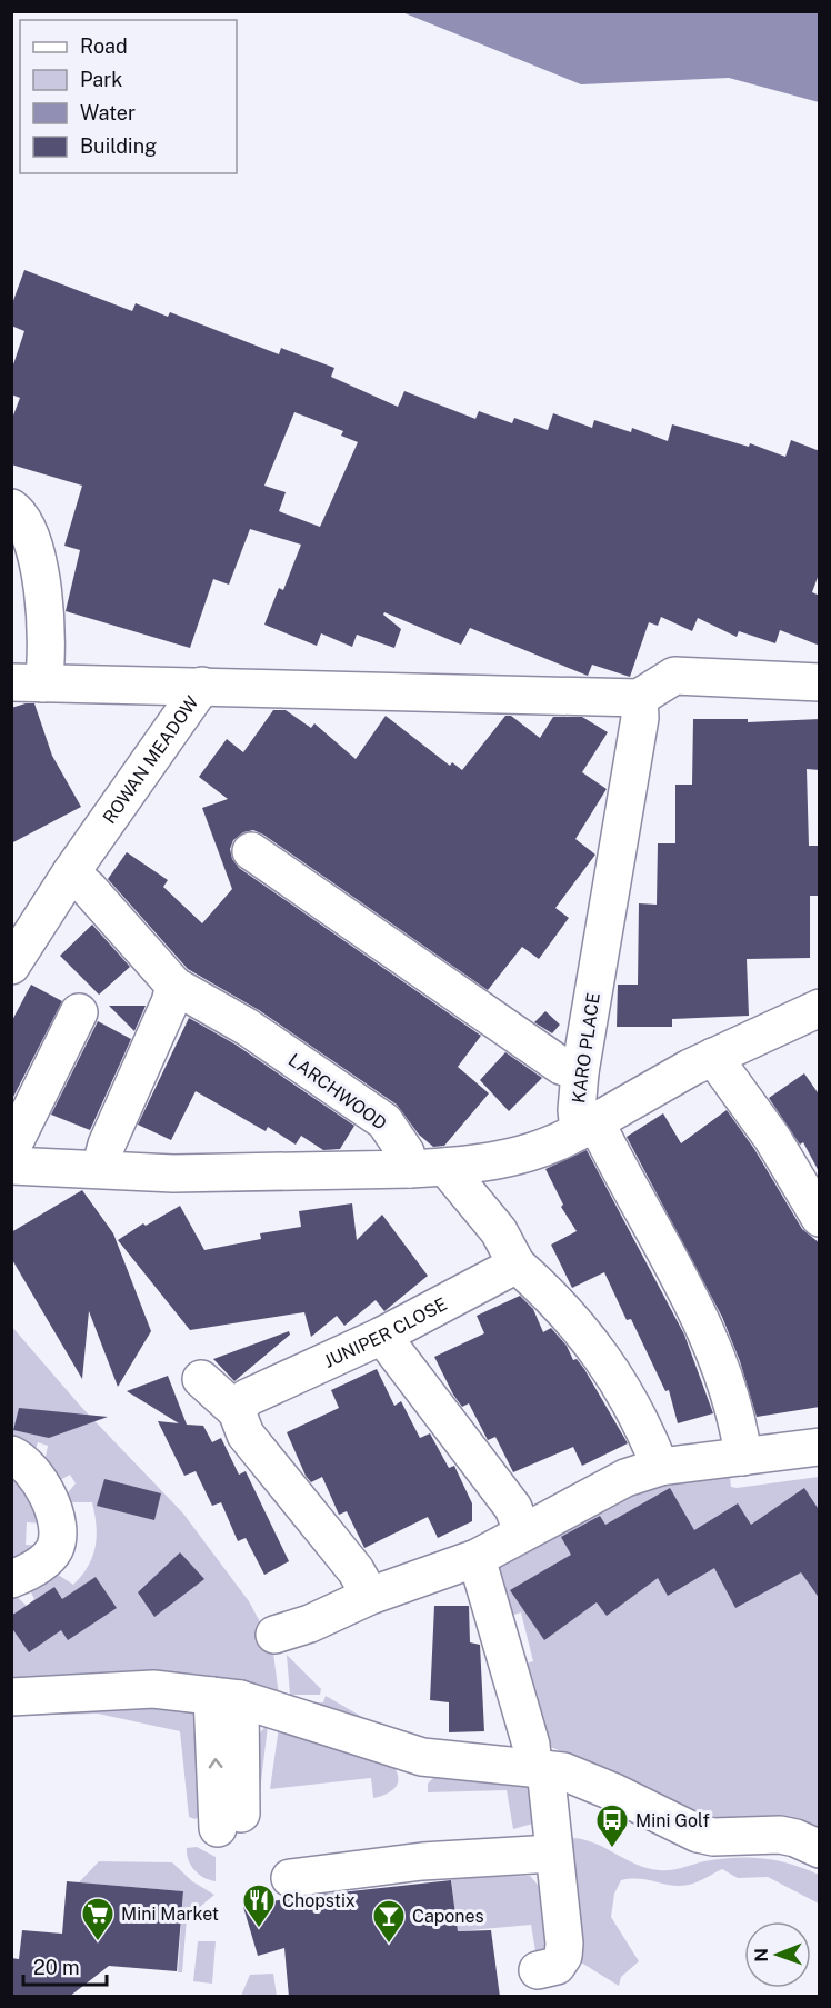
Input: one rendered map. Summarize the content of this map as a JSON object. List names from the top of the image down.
{
  "streets": {
    "lane": [
      "ROWAN MEADOW",
      "KARO PLACE",
      "LARCHWOOD",
      "JUNIPER CLOSE"
    ]
  },
  "crossings": [
    ["ROWAN MEADOW", "LARCHWOOD"]
  ],
  "places": {
    "bus stop": ["Mini Golf"],
    "restaurant": ["Chopstix"],
    "supermarket": ["Mini Market"],
    "bar": ["Capones"]
  },
  "legend": [
    "Road",
    "Park",
    "Water",
    "Building"
  ],
  "scale_bar": "20 m",
  "north": "left"
}
